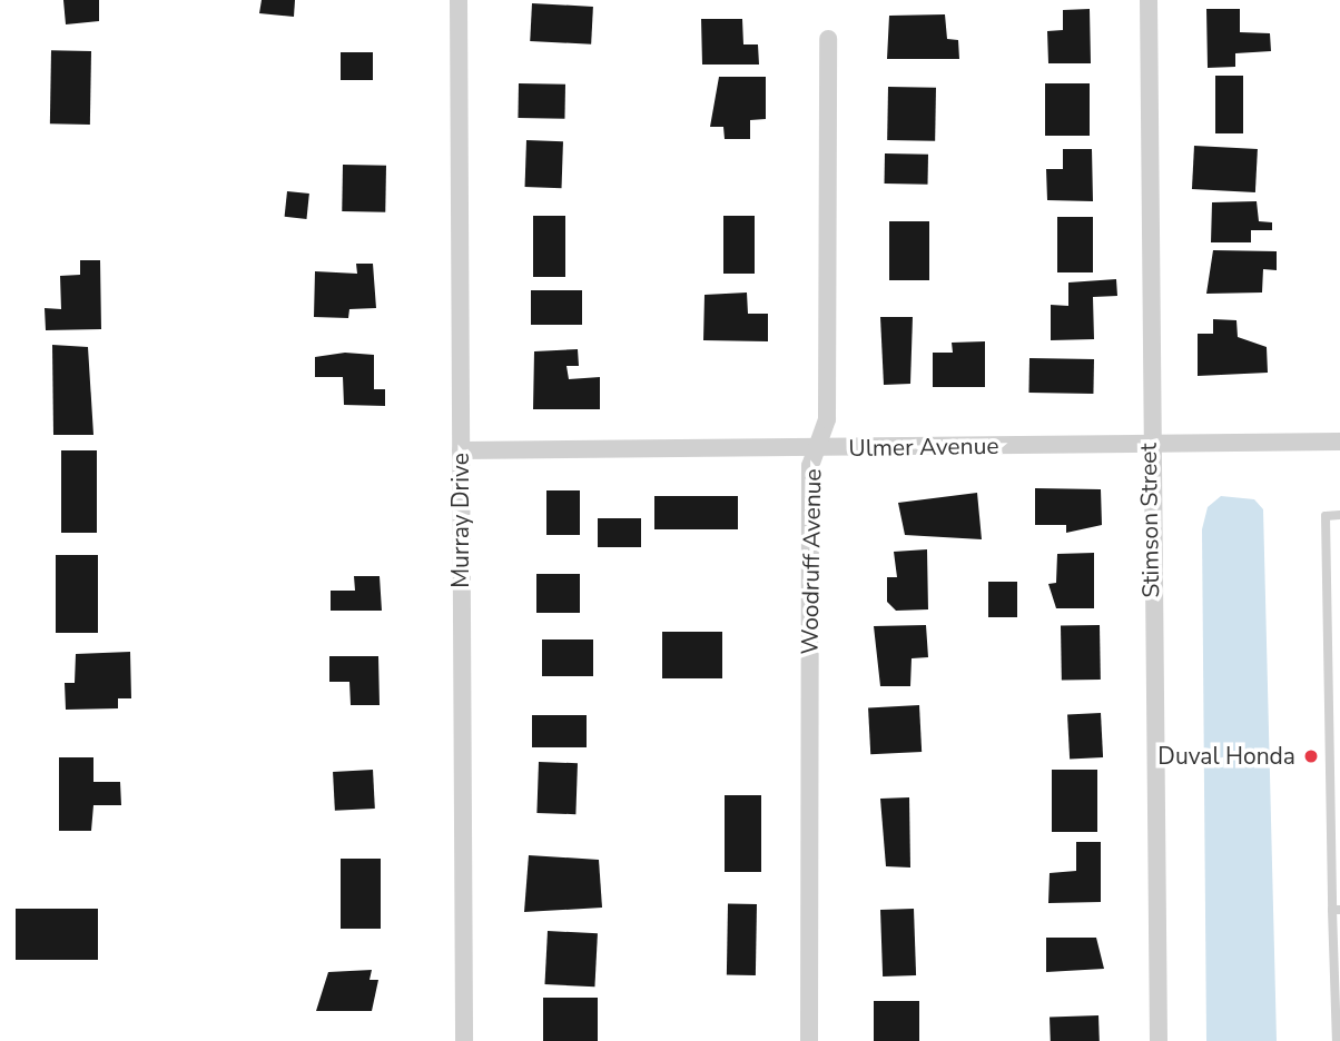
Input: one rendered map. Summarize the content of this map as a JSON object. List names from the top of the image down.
{
  "streets": {
    "street": [
      "Ulmer Avenue",
      "Murray Drive",
      "Stimson Street",
      "Woodruff Avenue"
    ]
  },
  "crossings": [
    ["Ulmer Avenue", "Murray Drive"],
    ["Ulmer Avenue", "Stimson Street"],
    ["Ulmer Avenue", "Woodruff Avenue"]
  ],
  "places": ["Duval Honda"]
}
